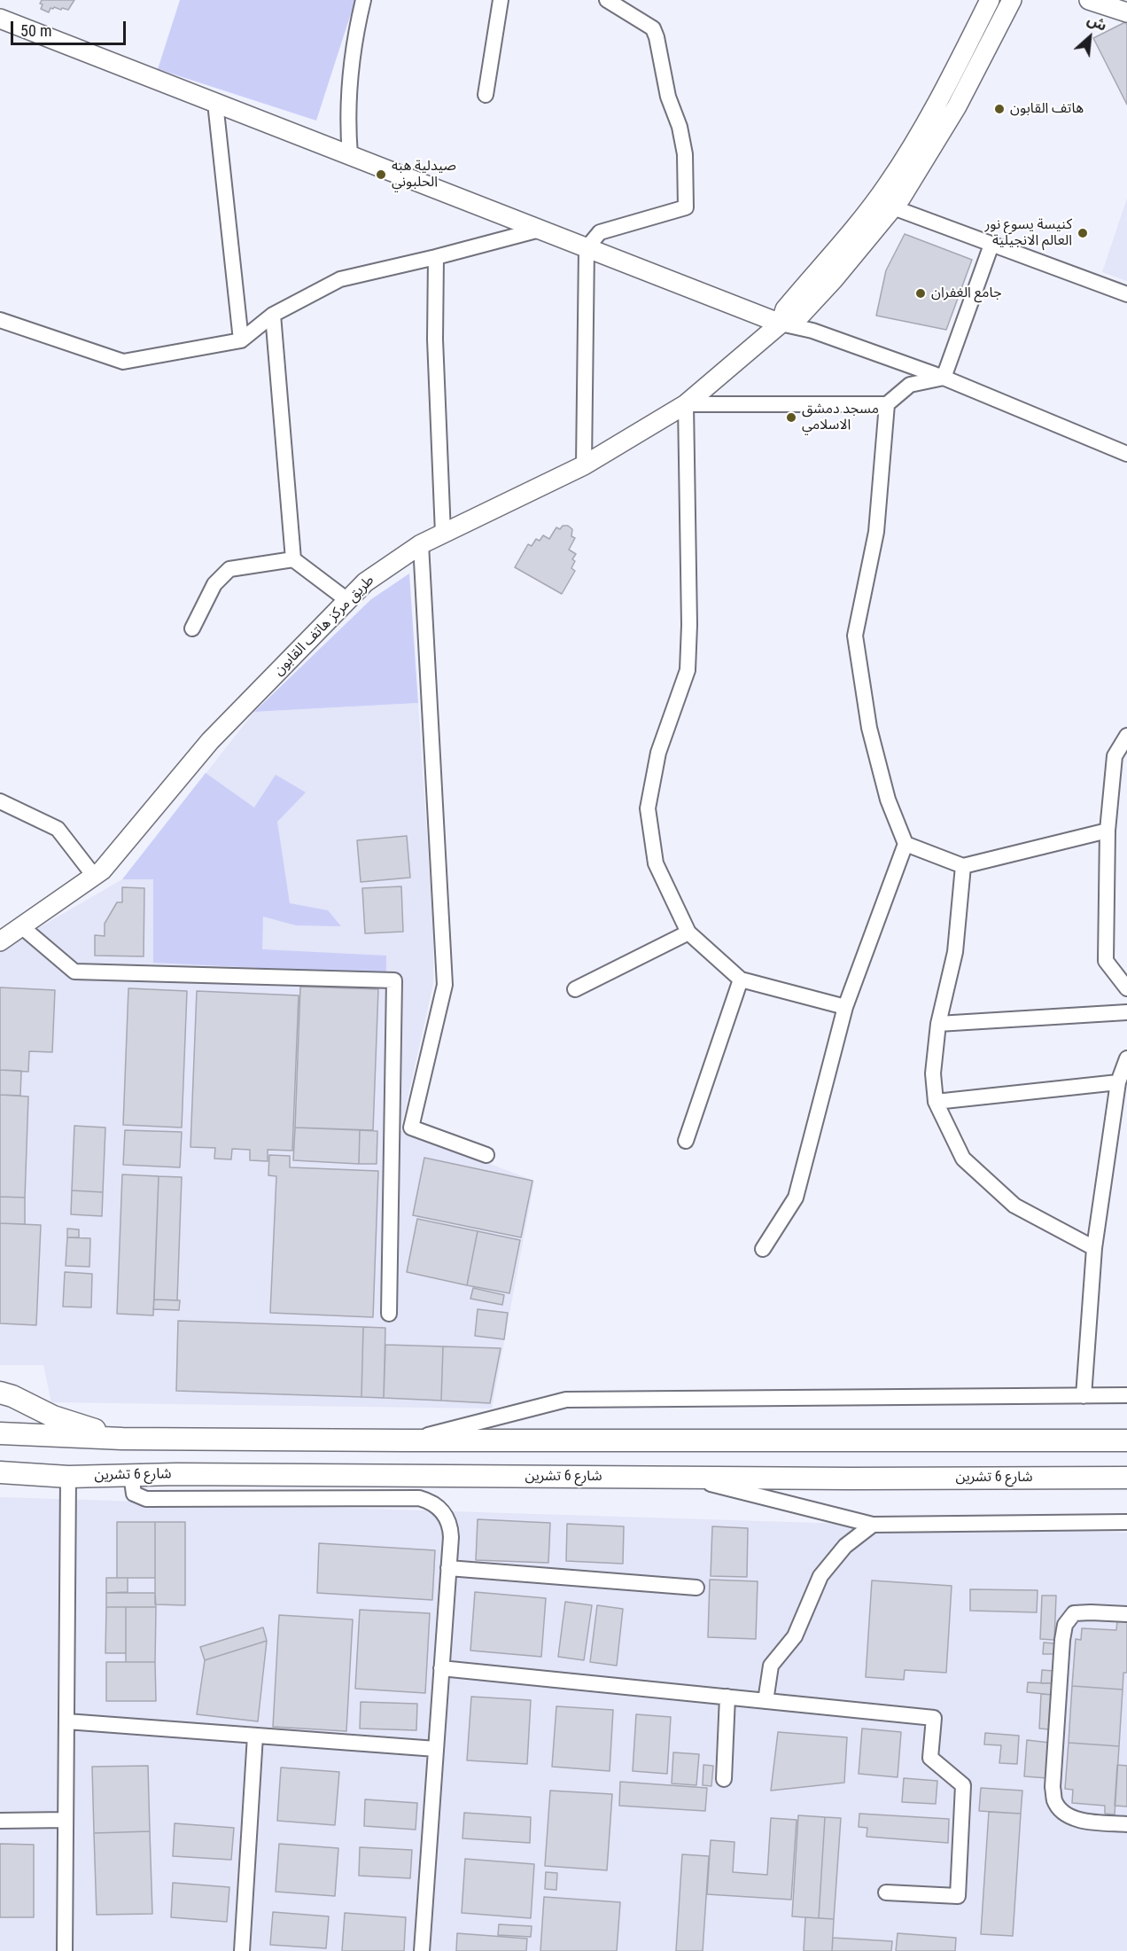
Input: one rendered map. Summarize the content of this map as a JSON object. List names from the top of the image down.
{
  "streets": {
    "highway": ["شارع 6 تشرين"],
    "main road": ["طريق مركز هاتف القابون"]
  },
  "places": [
    "هاتف القابون",
    "صيدلية هبه الحلبوني",
    "كنيسة يسوع نور العالم الانجيلية",
    "جامع الغفران",
    "مسجد دمشق الاسلامي"
  ],
  "scale_bar": "50 m",
  "north": "top right"
}
